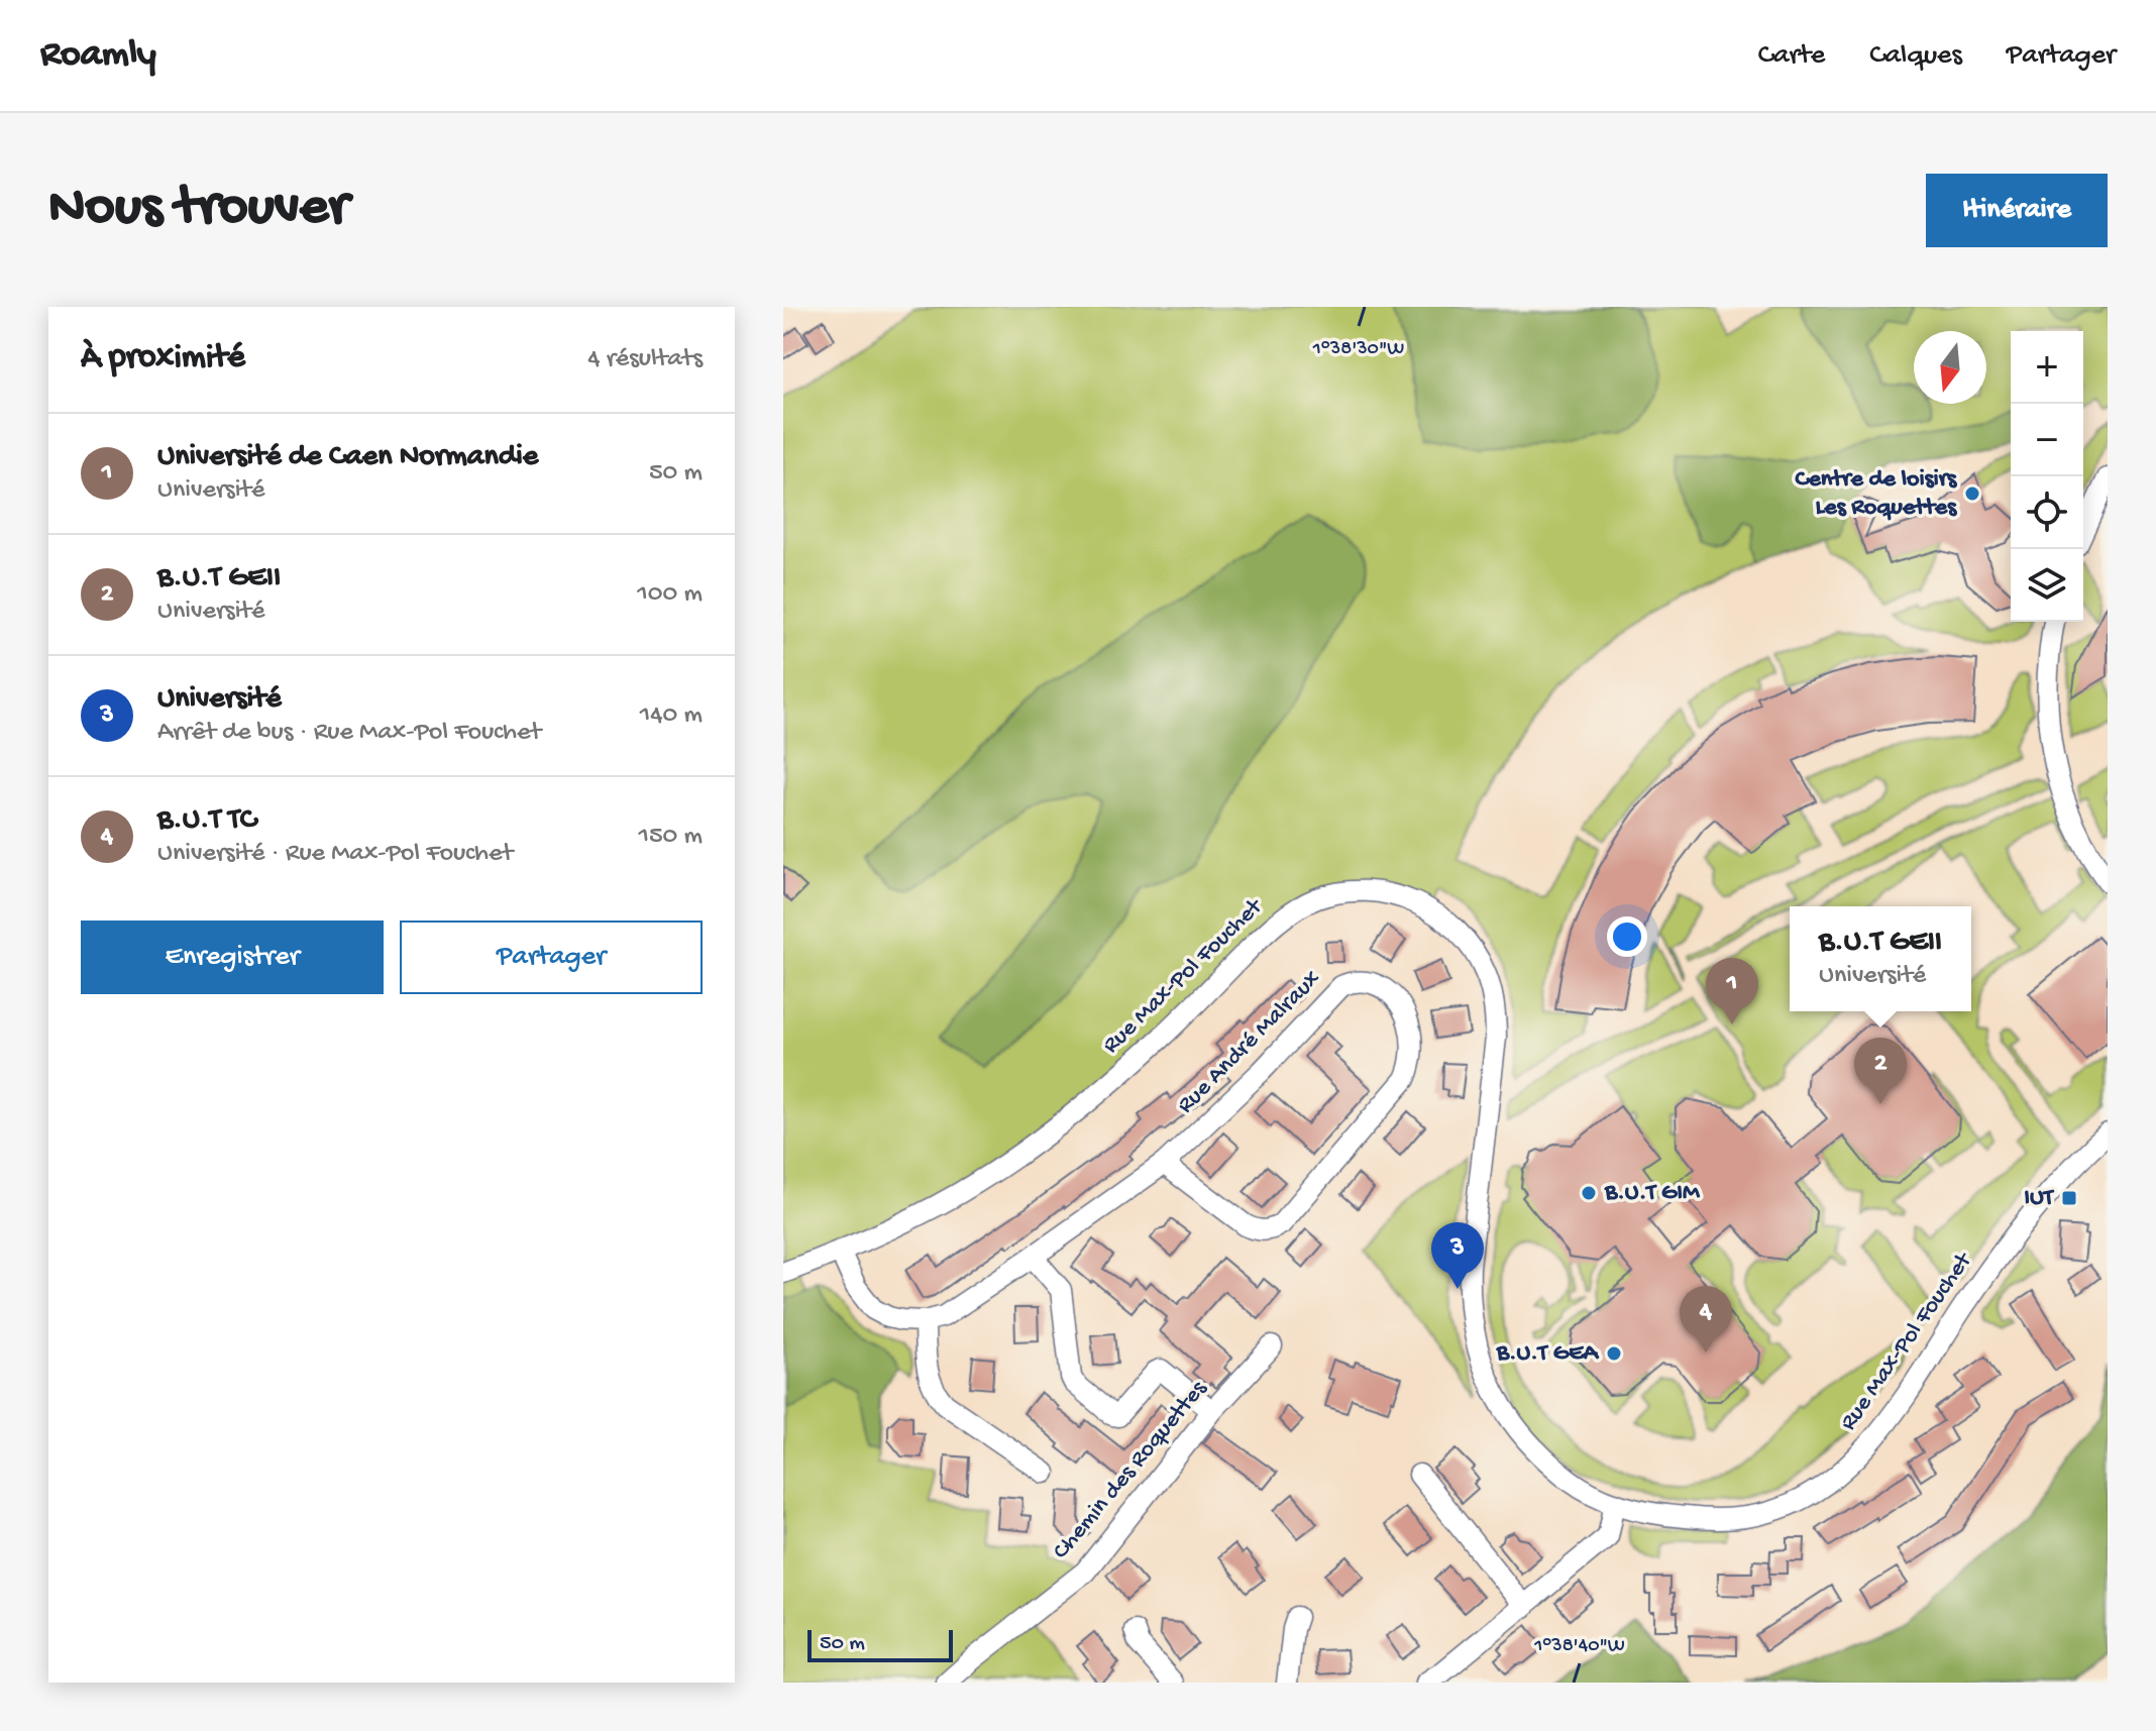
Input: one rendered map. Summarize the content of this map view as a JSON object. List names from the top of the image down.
{
  "streets": {
    "street": ["Rue Max-Pol Fouchet", "Rue André Malraux", "Chemin des Roquettes"]
  },
  "places": {
    "other": ["Centre de loisirs Les Roquettes", "B.U.T GIM", "B.U.T GEA"],
    "transit": ["IUT"]
  },
  "scale_bar": "50 m",
  "north": "bottom",
  "page": {
    "header": "Roamly",
    "nav": ["Carte", "Calques", "Partager"],
    "buttons": [
      "Itinéraire",
      ["Enregistrer", "Partager"]
    ],
    "title": "Nous trouver",
    "heading": ["À proximité", "4 résultats"],
    "map_buttons": ["+", "−"],
    "list": [
      {
        "mark": "1",
        "name": "Université de Caen Normandie",
        "note": "Université",
        "value": "50 m"
      },
      {
        "mark": "2",
        "name": "B.U.T GEII",
        "note": "Université",
        "value": "100 m"
      },
      {
        "mark": "3",
        "name": "Université",
        "note": "Arrêt de bus · Rue Max-Pol Fouchet",
        "value": "140 m"
      },
      {
        "mark": "4",
        "name": "B.U.T TC",
        "note": "Université · Rue Max-Pol Fouchet",
        "value": "150 m"
      }
    ],
    "popup": ["B.U.T GEII", "Université"],
    "pins": [
      "1",
      "2",
      "3",
      "4"
    ],
    "scale": "50 m"
  },
  "coordinates": ["1°38'30\"W", "1°38'40\"W"]
}
